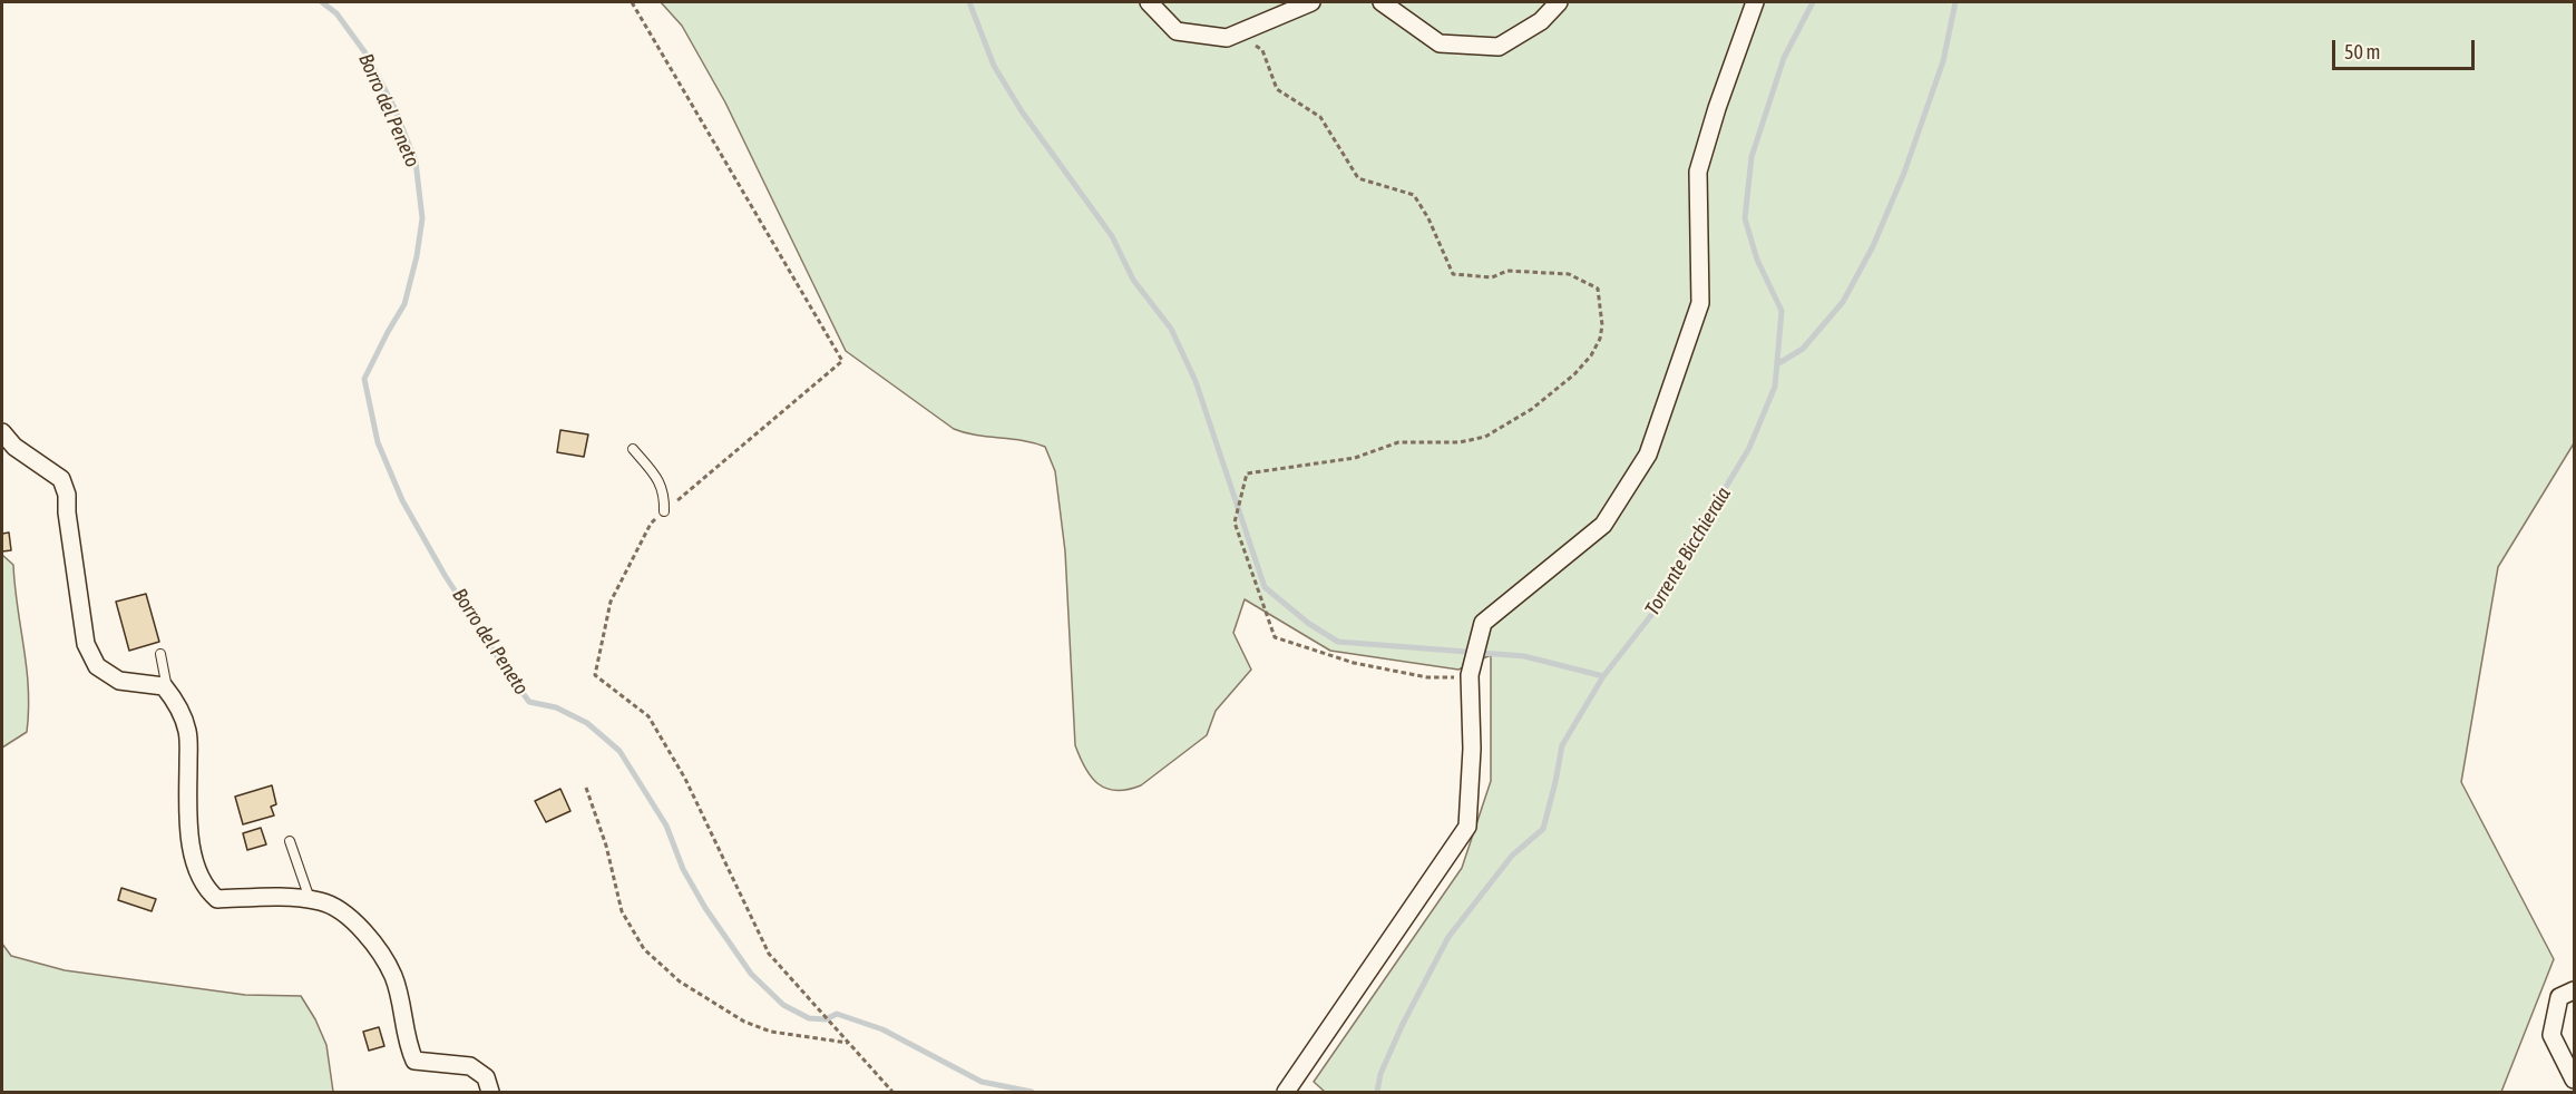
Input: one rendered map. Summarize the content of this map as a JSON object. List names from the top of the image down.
{
  "water": ["Borro del Peneto", "Torrente Bicchieraia"],
  "scale_bar": "50 m"
}
